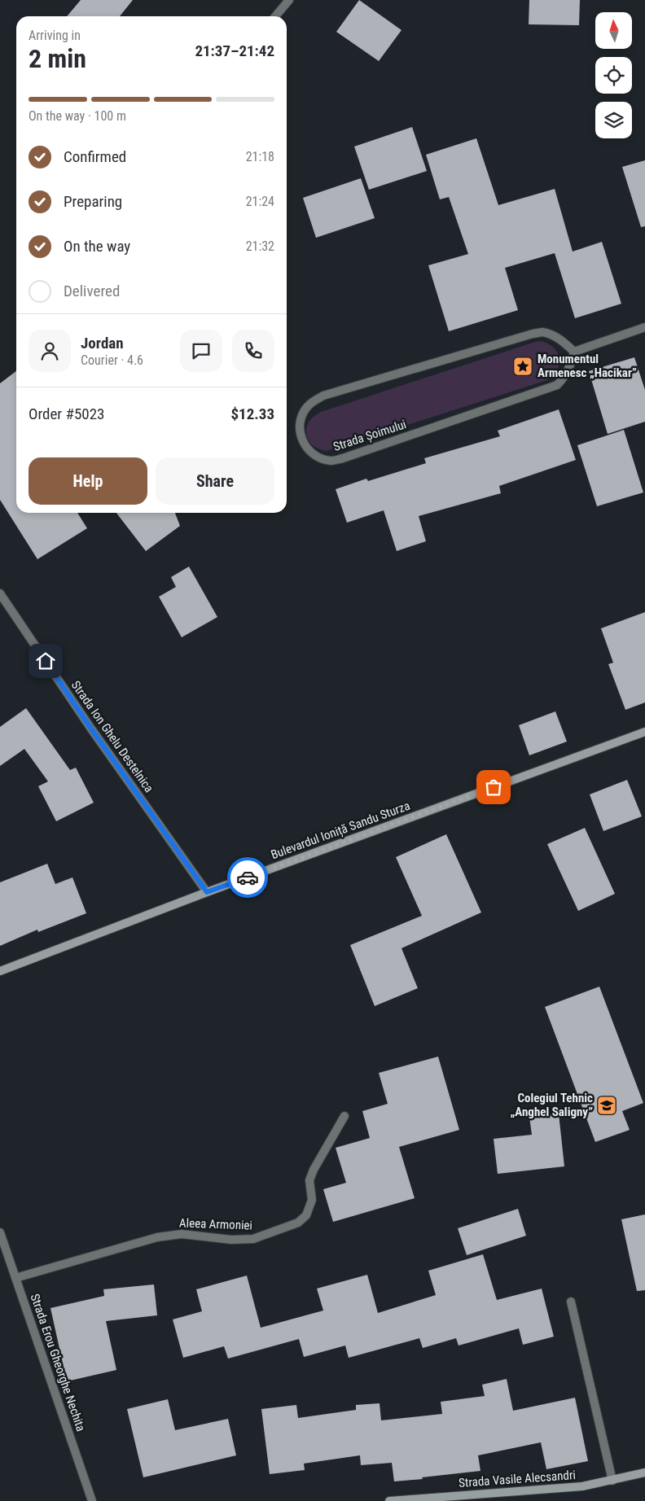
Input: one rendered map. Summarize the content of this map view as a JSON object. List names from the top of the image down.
{
  "streets": {
    "street": [
      "Strada Șoimului",
      "Strada Ion Ghelu Destelnica",
      "Bulevardul Ioniță Sandu Sturza",
      "Aleea Armoniei",
      "Strada Erou Gheorghe Nechita",
      "Strada Vasile Alecsandri"
    ]
  },
  "crossings": [
    ["Strada Ion Ghelu Destelnica", "Bulevardul Ioniță Sandu Sturza"],
    ["Aleea Armoniei", "Strada Erou Gheorghe Nechita"]
  ],
  "places": {
    "place": ["Monumentul Armenesc „Hacikar”"],
    "school or university": ["Colegiul Tehnic „Anghel Saligny”"]
  },
  "north": "top",
  "page": {
    "heading": ["2 min", "Arriving in", "21:37–21:42"],
    "panel": [
      "Jordan",
      "Courier · 4.6",
      "Order #5023",
      "$12.33"
    ],
    "bar": "On the way · 100 m",
    "list": [
      ["Confirmed", "21:18"],
      ["Preparing", "21:24"],
      ["On the way", "21:32"],
      "Delivered"
    ],
    "buttons": ["Help", "Share"]
  }
}
